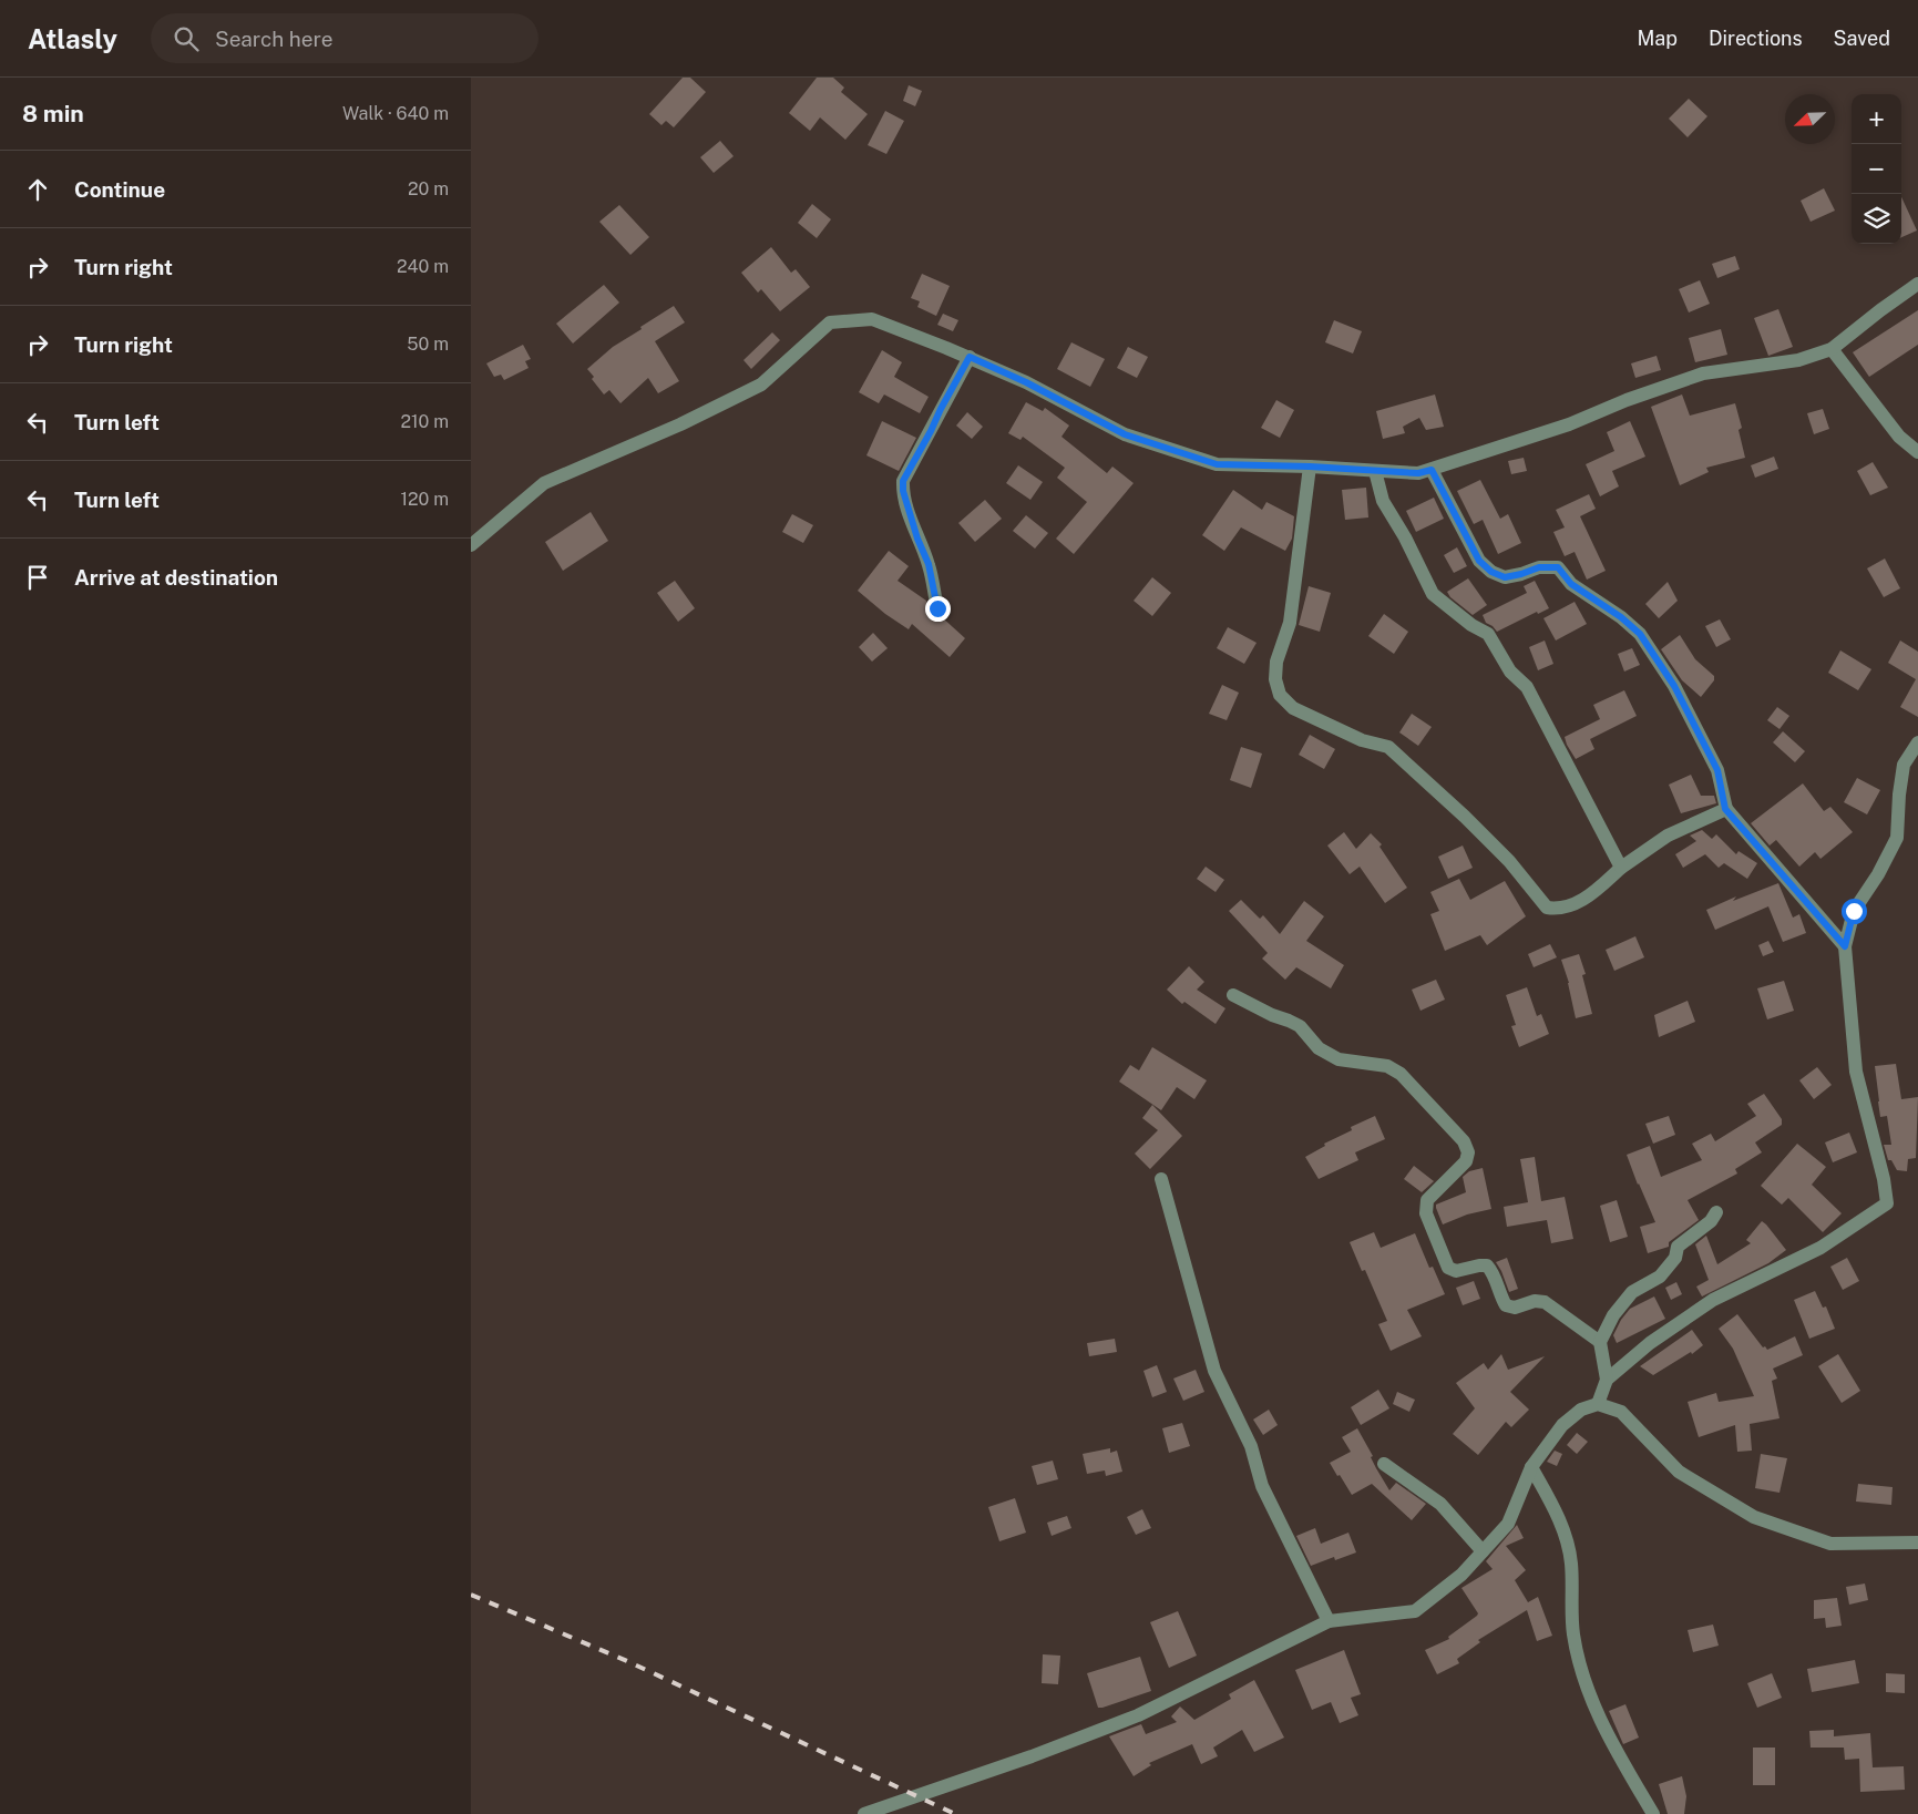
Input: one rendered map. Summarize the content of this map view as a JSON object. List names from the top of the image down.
{
  "north": "bottom left",
  "page": {
    "header": "Atlasly",
    "search": "Search here",
    "nav": ["Map", "Directions", "Saved"],
    "heading": ["8 min", "Walk · 640 m"],
    "map_buttons": ["+", "−"],
    "list": [
      ["Continue", "20 m"],
      ["Turn right", "240 m"],
      ["Turn right", "50 m"],
      ["Turn left", "210 m"],
      ["Turn left", "120 m"],
      "Arrive at destination"
    ]
  }
}
